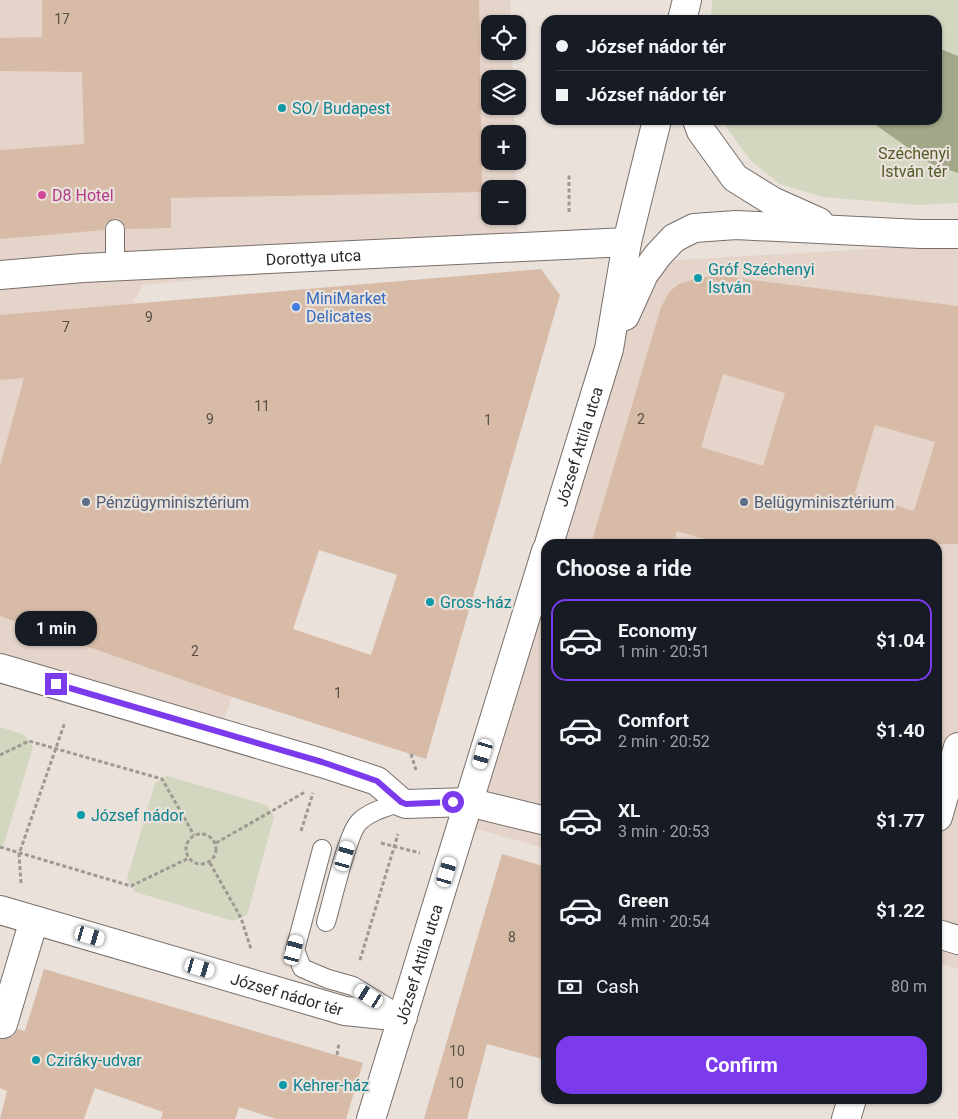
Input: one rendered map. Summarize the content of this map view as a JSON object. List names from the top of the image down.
{
  "streets": {
    "street": ["Dorottya utca", "József Attila utca", "József nádor tér"]
  },
  "crossings": [
    ["József Attila utca", "József nádor tér"]
  ],
  "parks": ["Széchenyi István tér"],
  "places": [
    "SO/ Budapest",
    "D8 Hotel",
    "Gróf Széchenyi István",
    "MiniMarket Delicates",
    "Pénzügyminisztérium",
    "Belügyminisztérium",
    "Gross-ház",
    "József nádor",
    "Cziráky-udvar",
    "Kehrer-ház"
  ],
  "house_numbers": [
    "17",
    "9",
    "7",
    "11",
    "9",
    "2",
    "1",
    "2",
    "1",
    "8",
    "10",
    "10"
  ],
  "page": {
    "map_buttons": ["+", "−"],
    "banner": ["József nádor tér", "József nádor tér"],
    "heading": "Choose a ride",
    "list": [
      {
        "name": "Economy",
        "note": "1 min · 20:51",
        "value": "$1.04"
      },
      {
        "name": "Comfort",
        "note": "2 min · 20:52",
        "value": "$1.40"
      },
      {
        "name": "XL",
        "note": "3 min · 20:53",
        "value": "$1.77"
      },
      {
        "name": "Green",
        "note": "4 min · 20:54",
        "value": "$1.22"
      }
    ],
    "bubble": "1 min",
    "pay": ["Cash", "80 m"],
    "buttons": "Confirm"
  }
}
